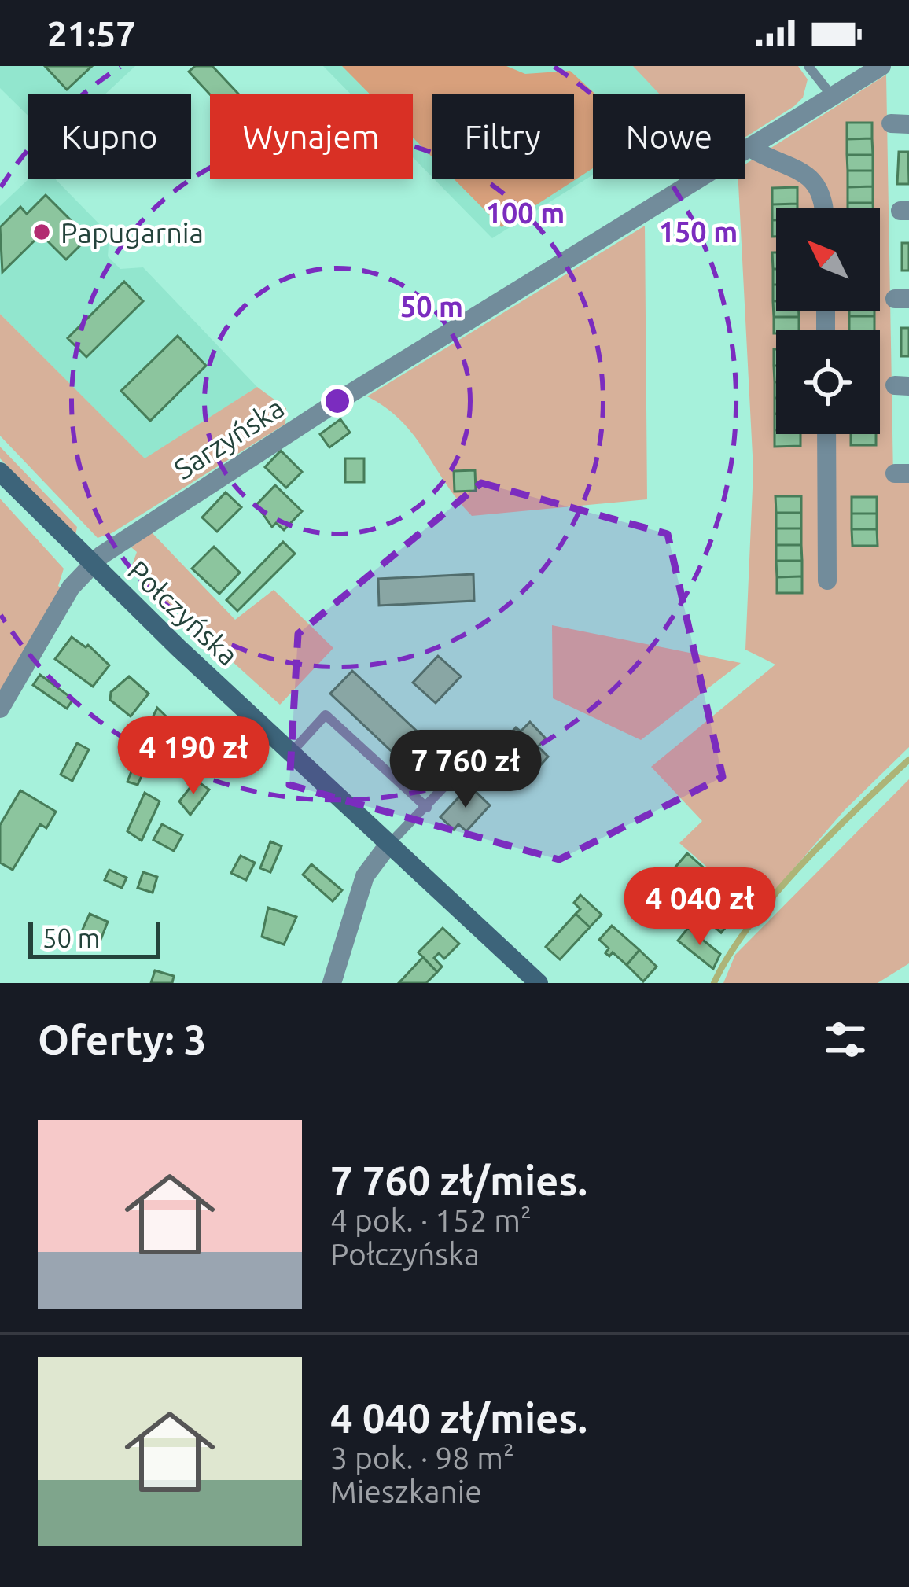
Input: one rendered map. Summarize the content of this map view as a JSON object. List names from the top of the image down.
{
  "streets": {
    "main road": ["Połczyńska"],
    "street": ["Sarzyńska"]
  },
  "crossings": [
    ["Sarzyńska", "Połczyńska"]
  ],
  "places": ["Papugarnia"],
  "scale_bar": "50 m",
  "north": "top left",
  "page": {
    "status": "21:57",
    "chip": [
      "Kupno",
      "Wynajem",
      "Filtry",
      "Nowe"
    ],
    "price": ["4 190 zł", "7 760 zł", "4 040 zł"],
    "scale": "50 m",
    "heading": "Oferty: 3",
    "list": [
      {
        "name": "7 760 zł/mies.",
        "note": "4 pok. · 152 m² · Połczyńska"
      },
      {
        "name": "4 040 zł/mies.",
        "note": "3 pok. · 98 m² · Mieszkanie"
      }
    ]
  },
  "rings": ["100 m", "150 m", "50 m"]
}
